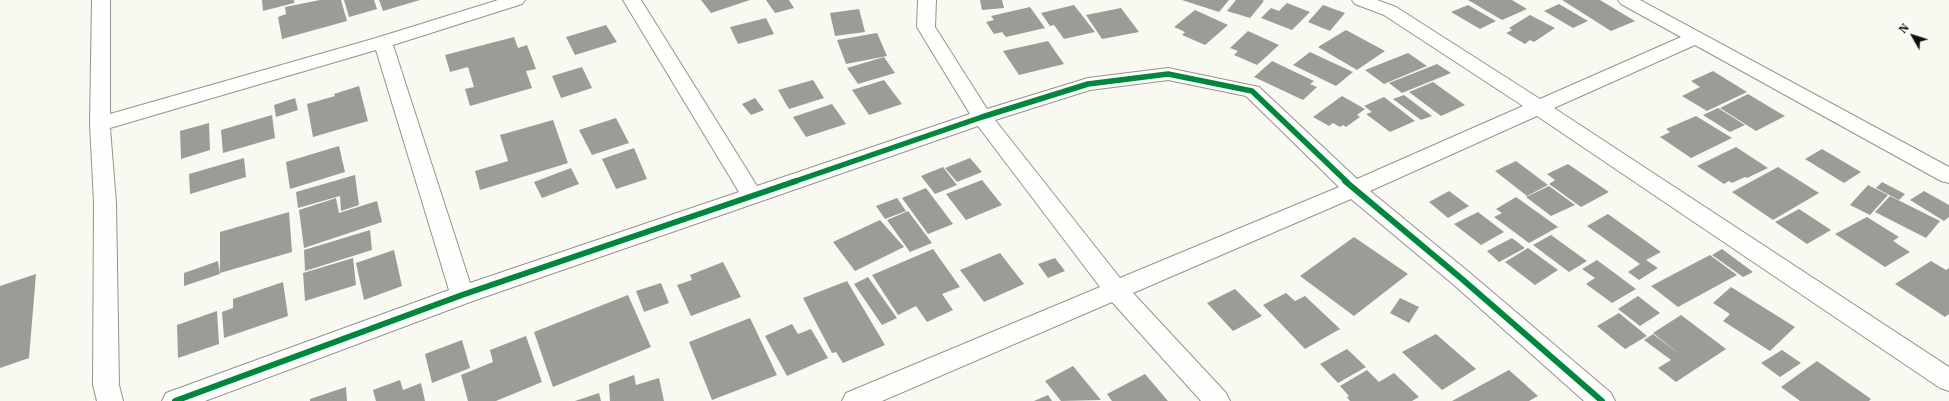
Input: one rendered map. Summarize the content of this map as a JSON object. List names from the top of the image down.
{
  "north": "top left"
}
